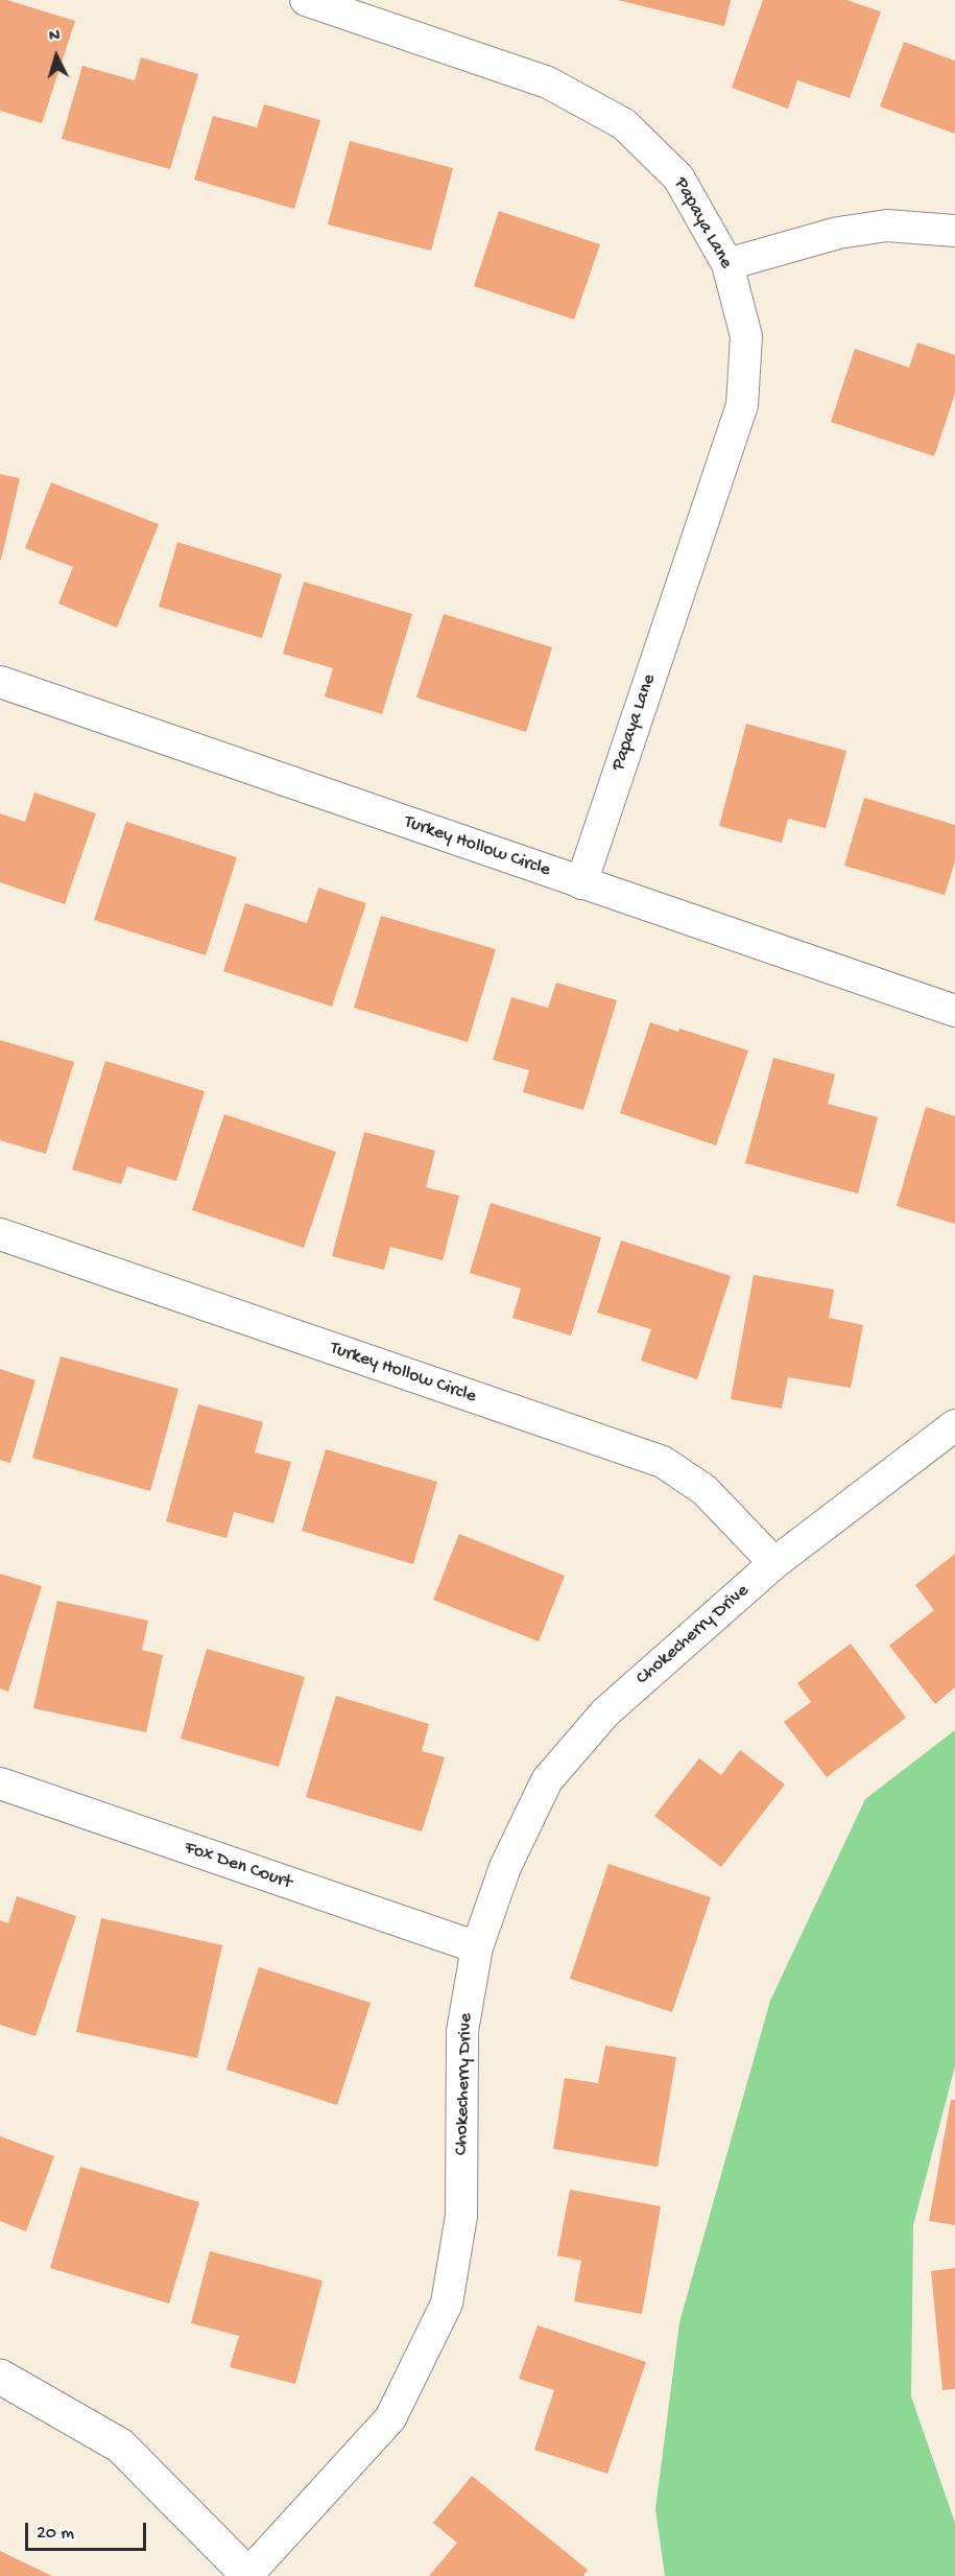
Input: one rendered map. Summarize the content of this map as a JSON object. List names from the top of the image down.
{
  "streets": {
    "street": [
      "Papaya Lane",
      "Turkey Hollow Circle",
      "Chokecherry Drive",
      "Fox Den Court"
    ]
  },
  "crossings": [
    ["Papaya Lane", "Turkey Hollow Circle"],
    ["Turkey Hollow Circle", "Chokecherry Drive"],
    ["Chokecherry Drive", "Fox Den Court"]
  ],
  "scale_bar": "20 m",
  "north": "top"
}
